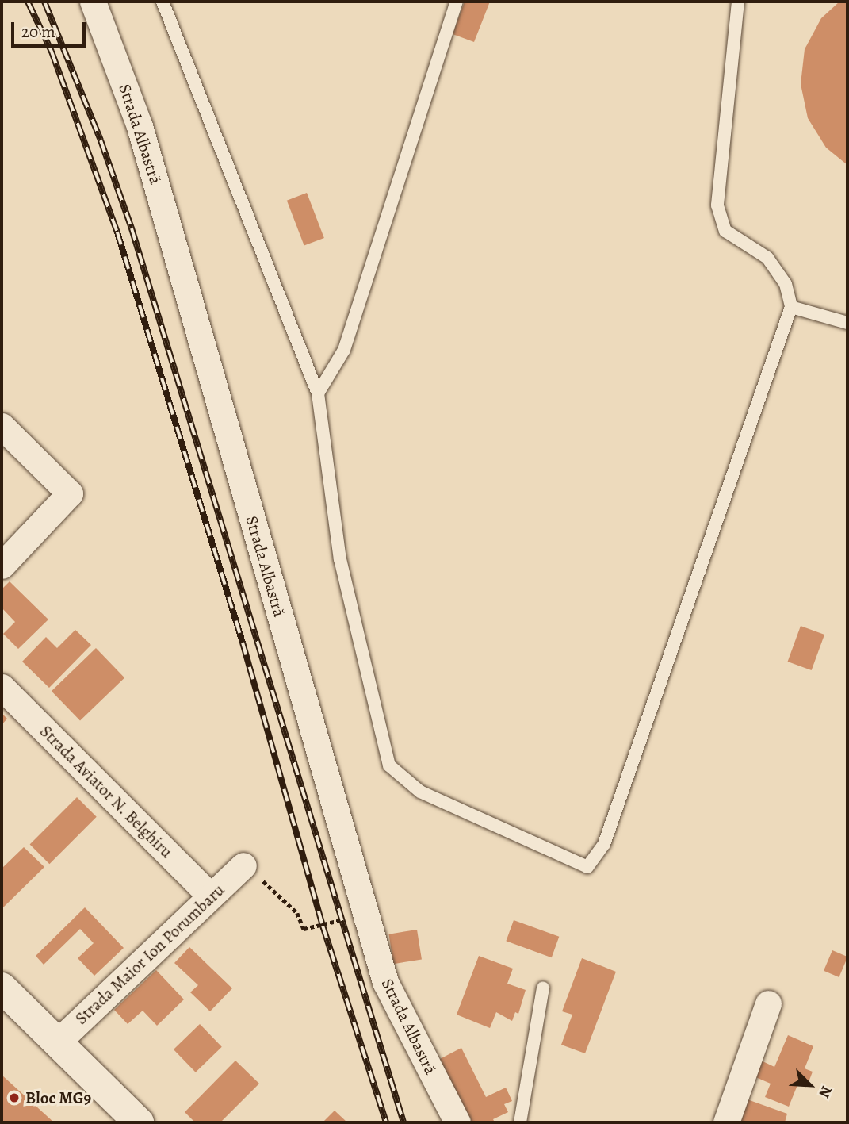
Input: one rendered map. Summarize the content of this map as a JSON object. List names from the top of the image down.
{
  "streets": {
    "street": ["Strada Albastră", "Strada Aviator N. Belghiru", "Strada Maior Ion Porumbaru"]
  },
  "crossings": [
    ["Strada Aviator N. Belghiru", "Strada Maior Ion Porumbaru"]
  ],
  "places": ["Bloc MG9"],
  "scale_bar": "20 m",
  "north": "bottom right"
}
